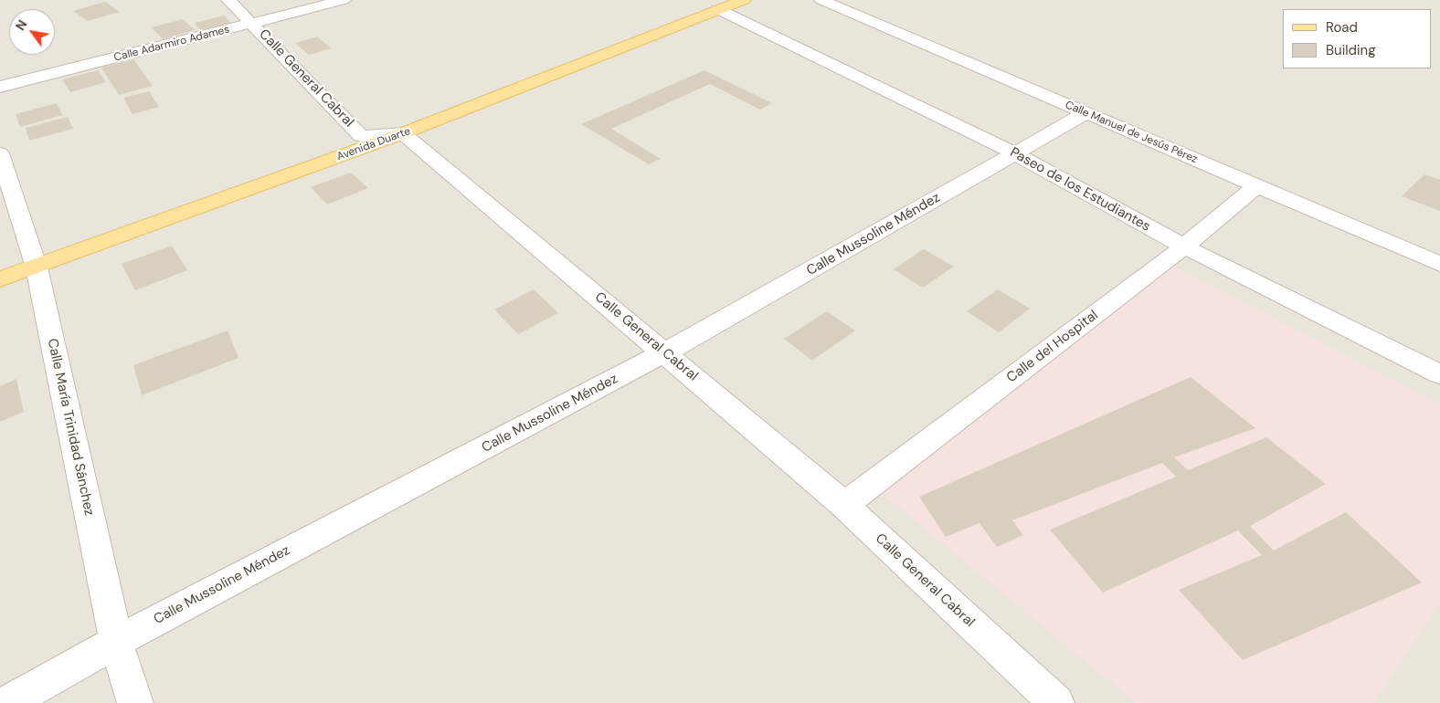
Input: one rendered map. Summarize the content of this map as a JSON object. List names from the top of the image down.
{
  "streets": {
    "main road": ["Avenida Duarte"],
    "street": [
      "Calle Adarmiro Adames",
      "Calle General Cabral",
      "Calle Manuel de Jesús Pérez",
      "Paseo de los Estudiantes",
      "Calle Mussoline Méndez",
      "Calle del Hospital",
      "Calle María Trinidad Sánchez"
    ]
  },
  "crossings": [
    ["Calle Adarmiro Adames", "Calle General Cabral"],
    ["Calle General Cabral", "Avenida Duarte"],
    ["Calle General Cabral", "Calle Mussoline Méndez"],
    ["Calle General Cabral", "Calle del Hospital"],
    ["Calle Manuel de Jesús Pérez", "Calle Mussoline Méndez"],
    ["Calle Manuel de Jesús Pérez", "Calle del Hospital"],
    ["Avenida Duarte", "Paseo de los Estudiantes"],
    ["Avenida Duarte", "Calle María Trinidad Sánchez"],
    ["Paseo de los Estudiantes", "Calle Mussoline Méndez"],
    ["Paseo de los Estudiantes", "Calle del Hospital"],
    ["Calle Mussoline Méndez", "Calle María Trinidad Sánchez"]
  ],
  "legend": ["Road", "Building"],
  "north": "top left"
}
